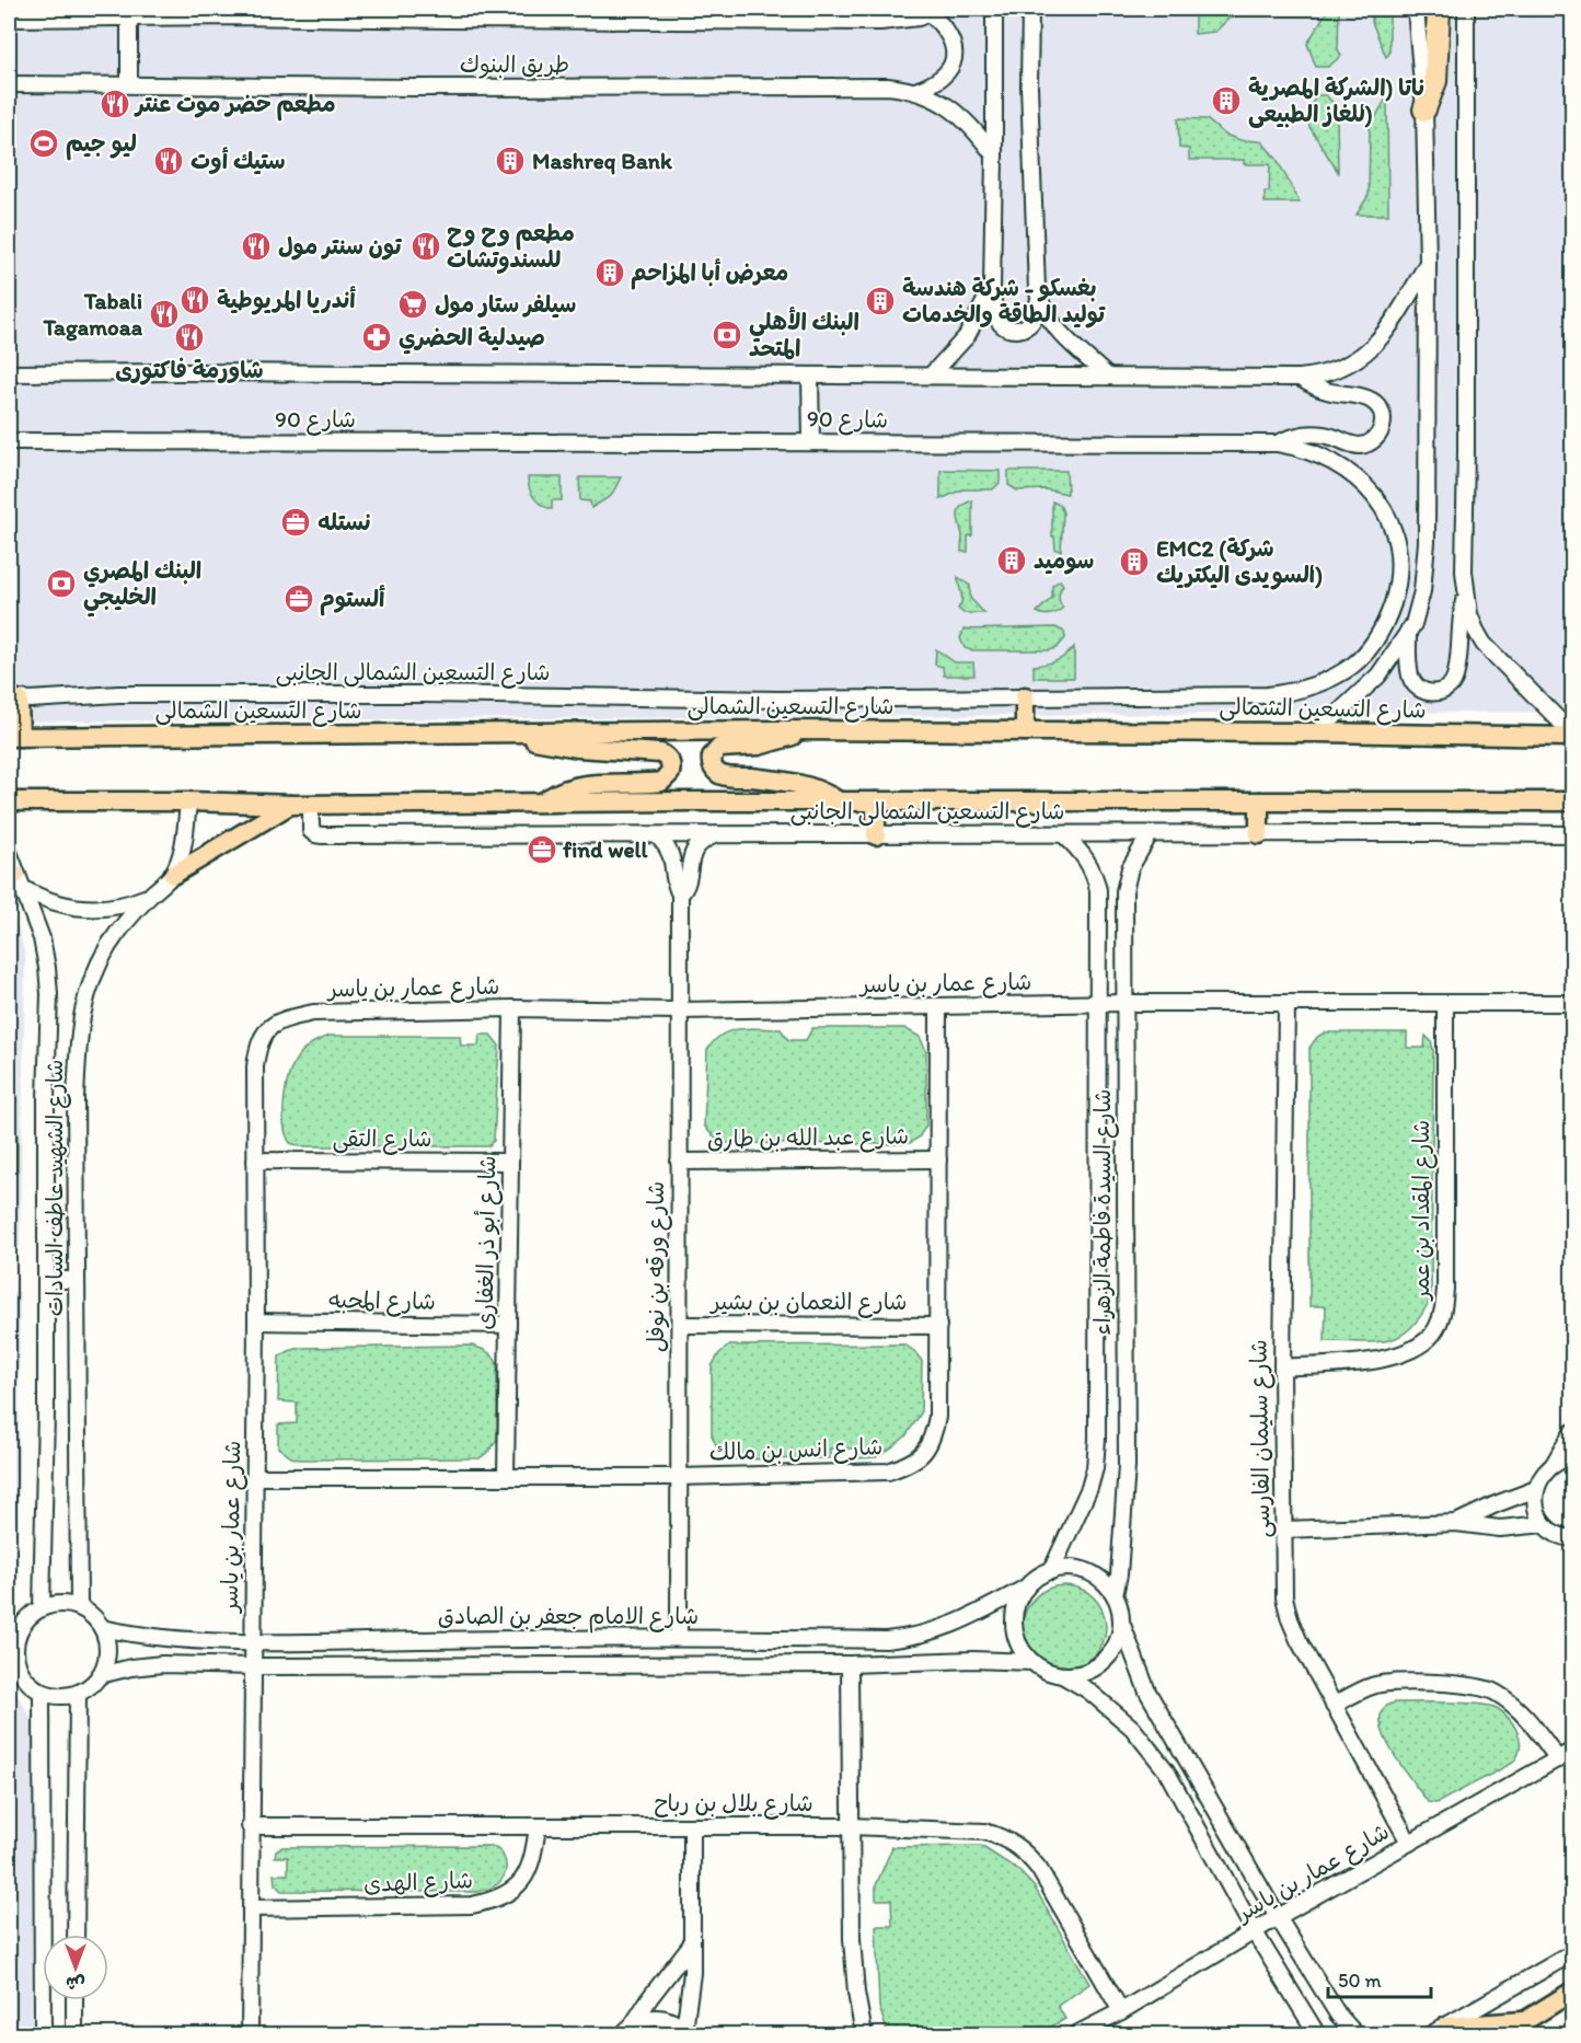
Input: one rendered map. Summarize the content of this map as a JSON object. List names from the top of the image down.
{
  "streets": {
    "main road": ["شارع التسعين الشمالى"],
    "street": [
      "طريق البنوك",
      "شارع 90",
      "شارع التسعين الشمالى الجانبى",
      "شارع عمار بن ياسر",
      "شارع عبد الله بن طارق",
      "شارع التقى",
      "شارع الشهيد عاطف السادات",
      "شارع المقداد بن عمر",
      "شارع السيدة فاطمة الزهراء",
      "شارع أبو ذر الغفارى",
      "شارع ورقه بن نوفل",
      "شارع المحبه",
      "شارع النعمان بن بشير",
      "شارع سليمان الفارسى",
      "شارع انس بن مالك",
      "شارع الامام جعفر بن الصادق",
      "شارع بلال بن رباح",
      "شارع الهدى"
    ]
  },
  "crossings": [
    ["شارع 90", "شارع التسعين الشمالى الجانبى"],
    ["شارع التسعين الشمالى الجانبى", "شارع السيدة فاطمة الزهراء"],
    ["شارع التسعين الشمالى الجانبى", "شارع ورقه بن نوفل"],
    ["شارع عمار بن ياسر", "شارع التقى"],
    ["شارع عمار بن ياسر", "شارع المقداد بن عمر"],
    ["شارع عمار بن ياسر", "شارع السيدة فاطمة الزهراء"],
    ["شارع عمار بن ياسر", "شارع أبو ذر الغفارى"],
    ["شارع عمار بن ياسر", "شارع ورقه بن نوفل"],
    ["شارع عمار بن ياسر", "شارع المحبه"],
    ["شارع عمار بن ياسر", "شارع سليمان الفارسى"],
    ["شارع عمار بن ياسر", "شارع انس بن مالك"],
    ["شارع عمار بن ياسر", "شارع الامام جعفر بن الصادق"],
    ["شارع عمار بن ياسر", "شارع بلال بن رباح"],
    ["شارع عمار بن ياسر", "شارع الهدى"],
    ["شارع عبد الله بن طارق", "شارع ورقه بن نوفل"],
    ["شارع عبد الله بن طارق", "شارع انس بن مالك"],
    ["شارع التقى", "شارع أبو ذر الغفارى"],
    ["شارع الشهيد عاطف السادات", "شارع الامام جعفر بن الصادق"],
    ["شارع المقداد بن عمر", "شارع سليمان الفارسى"],
    ["شارع السيدة فاطمة الزهراء", "شارع الامام جعفر بن الصادق"],
    ["شارع أبو ذر الغفارى", "شارع المحبه"],
    ["شارع أبو ذر الغفارى", "شارع انس بن مالك"],
    ["شارع ورقه بن نوفل", "شارع النعمان بن بشير"],
    ["شارع ورقه بن نوفل", "شارع انس بن مالك"],
    ["شارع ورقه بن نوفل", "شارع الامام جعفر بن الصادق"],
    ["شارع النعمان بن بشير", "شارع انس بن مالك"],
    ["شارع بلال بن رباح", "شارع الهدى"]
  ],
  "places": {
    "building": [
      "ناتا (الشركة المصرية للغاز الطبيعى)",
      "Mashreq Bank",
      "معرض أبا المزاحم",
      "بغسكو - شركة هندسة توليد الطاقة والخدمات",
      "سوميد",
      "EMC2 (شركة السويدى اليكتريك)"
    ],
    "restaurant": [
      "مطعم حضر موت عنتر",
      "ستيك أوت",
      "تون سنتر مول",
      "مطعم وح وح للسندوتشات",
      "أندريا المريوطية",
      "Tabali Tagamoaa",
      "شاورمة فاكتورى"
    ],
    "sports": ["ليو جيم"],
    "supermarket": ["سيلفر ستار مول"],
    "bank": ["البنك الأهلي المتحد", "البنك المصري الخليجي"],
    "pharmacy": ["صيدلية الحضري"],
    "office": ["نستله", "ألستوم", "find well"]
  },
  "scale_bar": "50 m",
  "north": "bottom"
}
